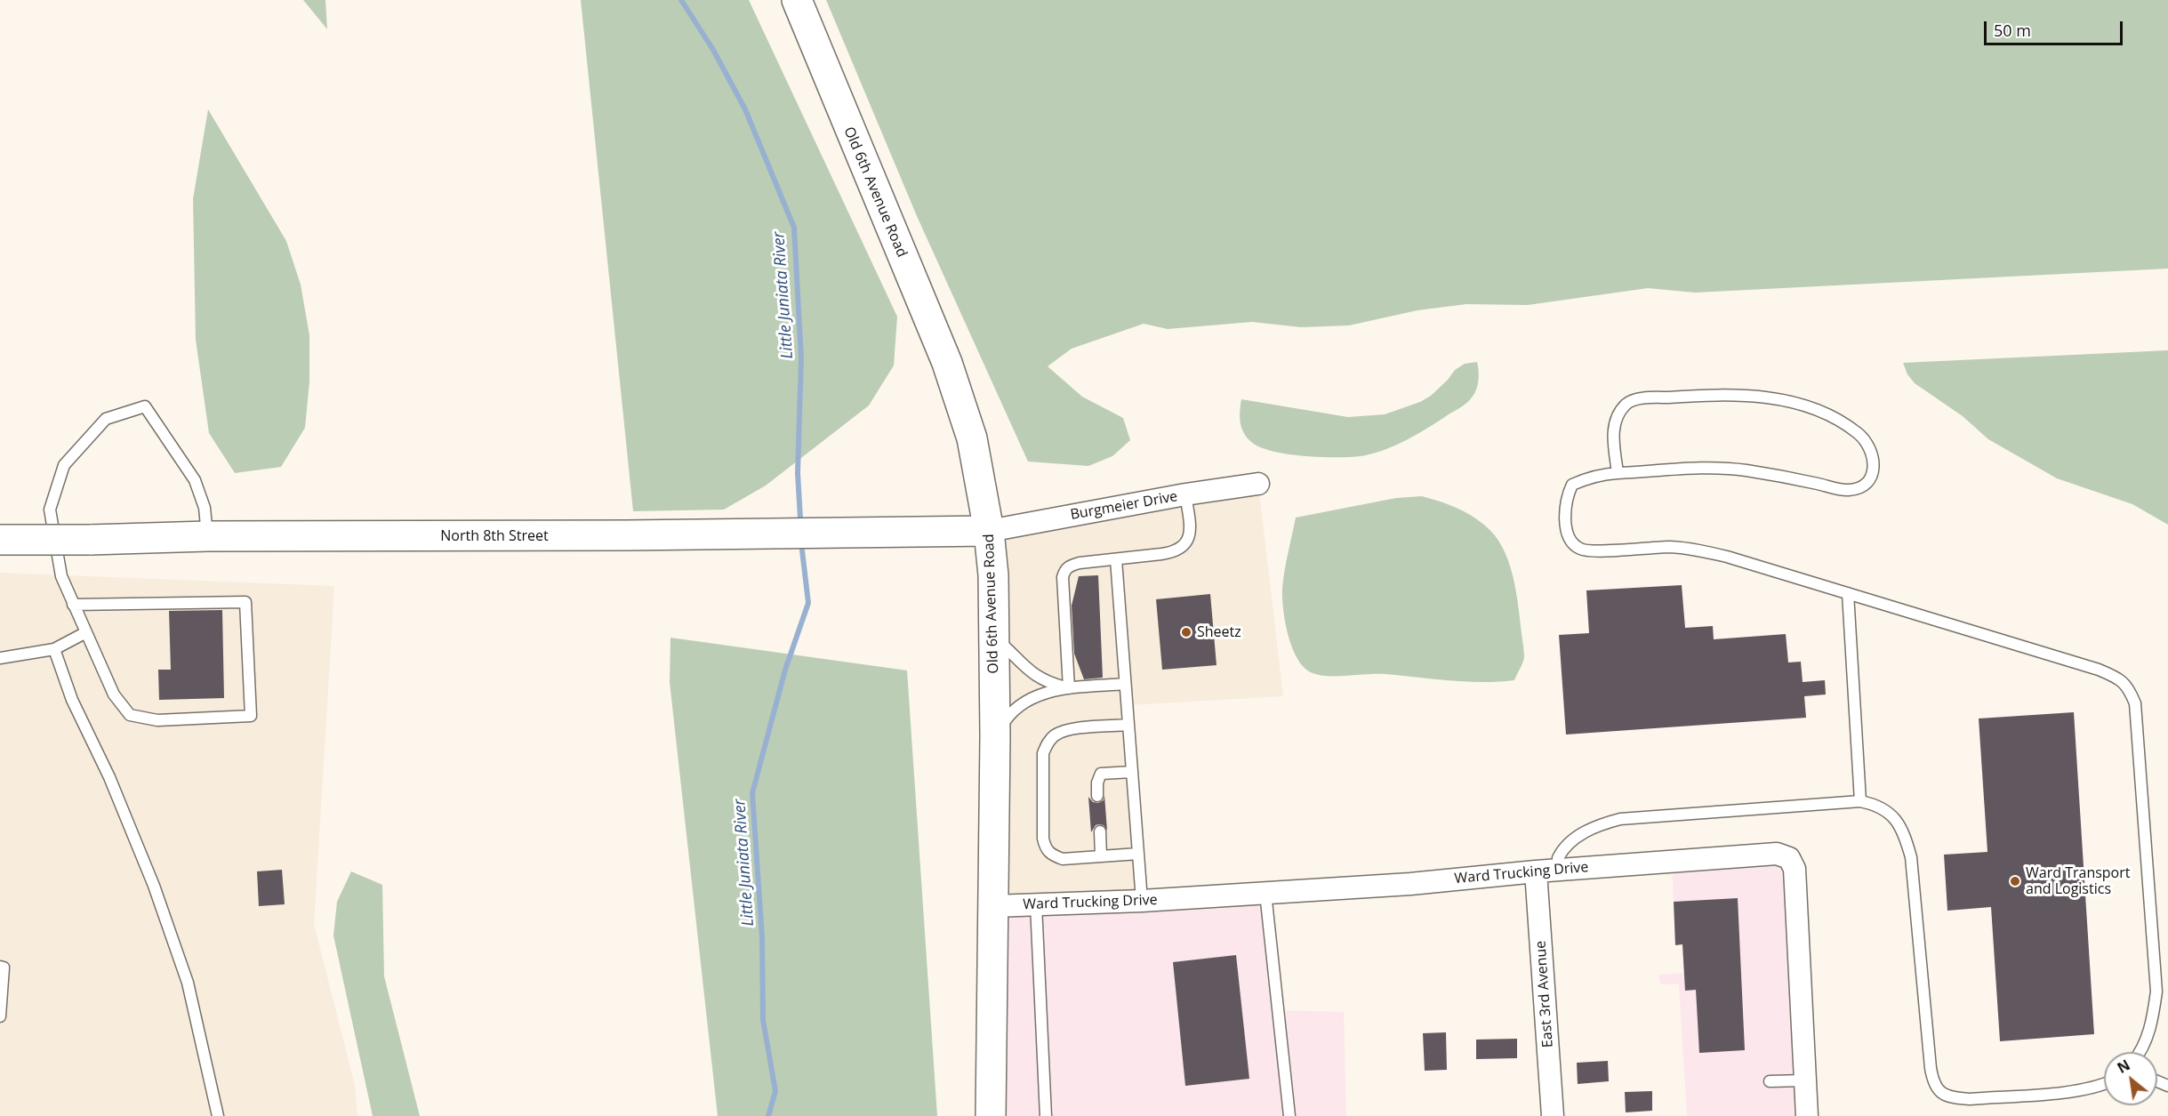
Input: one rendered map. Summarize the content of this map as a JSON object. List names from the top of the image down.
{
  "streets": {
    "main road": ["Old 6th Avenue Road", "North 8th Street"],
    "street": ["Burgmeier Drive", "Ward Trucking Drive", "East 3rd Avenue"]
  },
  "crossings": [
    ["Old 6th Avenue Road", "Burgmeier Drive"],
    ["Old 6th Avenue Road", "North 8th Street"],
    ["Old 6th Avenue Road", "Ward Trucking Drive"],
    ["Burgmeier Drive", "North 8th Street"],
    ["Ward Trucking Drive", "East 3rd Avenue"]
  ],
  "water": ["Little Juniata River"],
  "places": ["Sheetz", "Ward Transport and Logistics"],
  "scale_bar": "50 m",
  "north": "top left"
}
